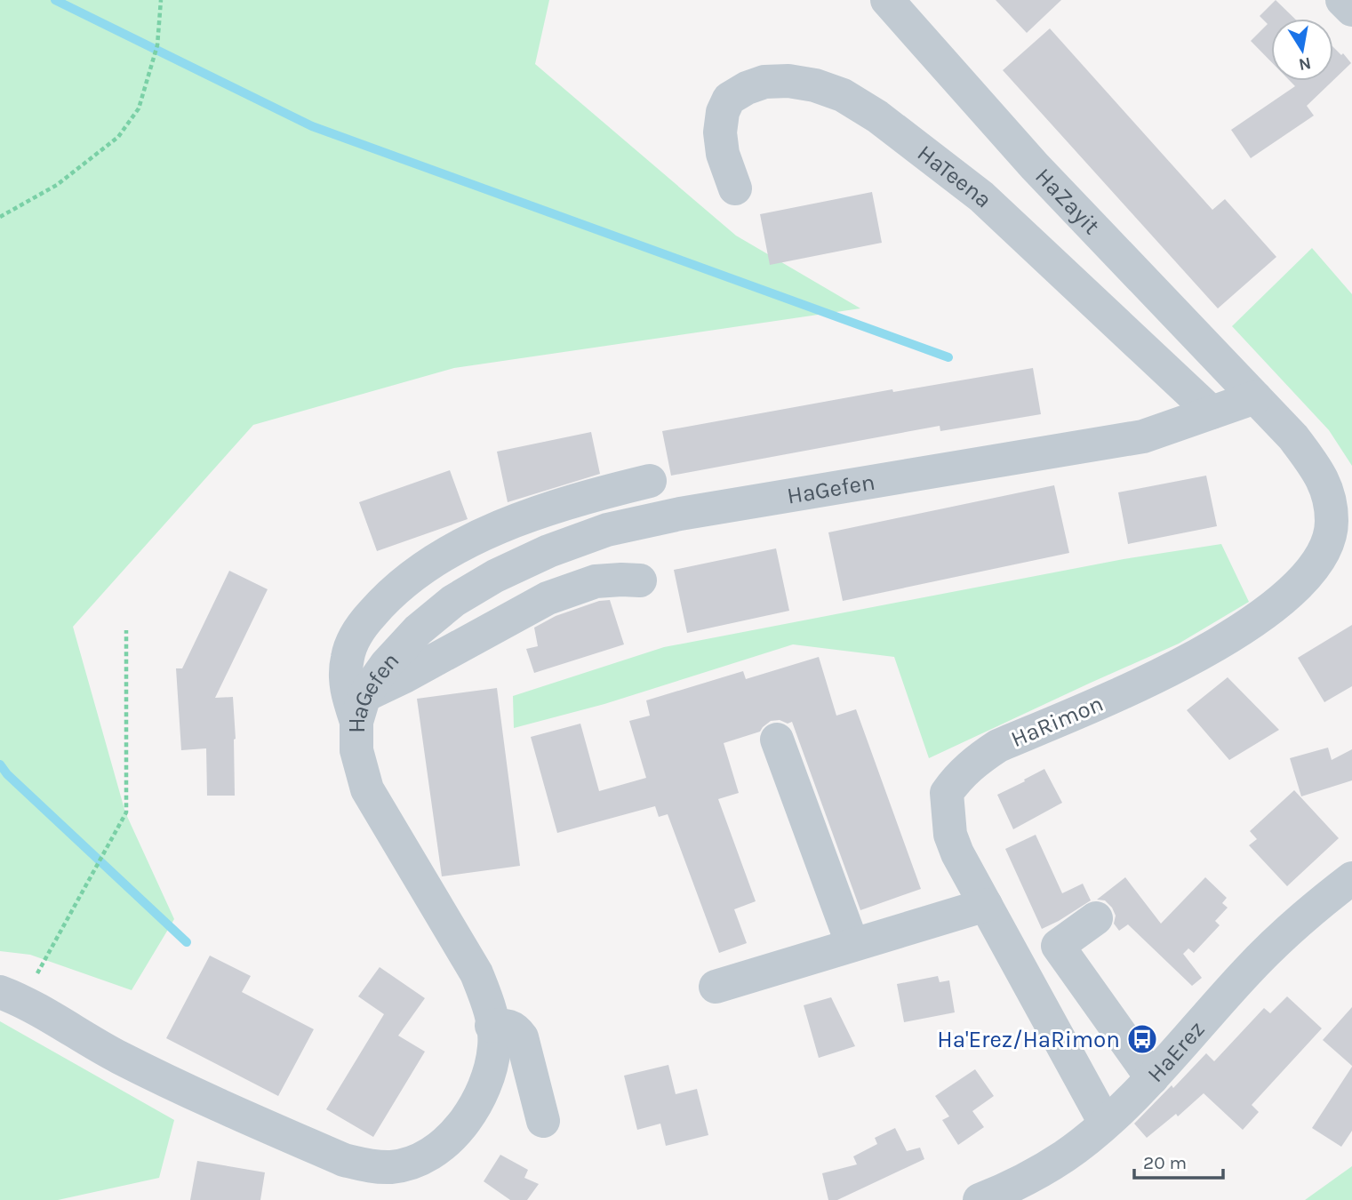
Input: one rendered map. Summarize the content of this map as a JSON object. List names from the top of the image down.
{
  "streets": {
    "street": [
      "HaTeena",
      "HaZayit",
      "HaGefen",
      "HaRimon",
      "HaErez"
    ]
  },
  "crossings": [
    ["HaTeena", "HaGefen"],
    ["HaZayit", "HaGefen"],
    ["HaZayit", "HaRimon"],
    ["HaGefen", "HaRimon"],
    ["HaRimon", "HaErez"]
  ],
  "places": {
    "bus stop": ["Ha'Erez/HaRimon"]
  },
  "scale_bar": "20 m",
  "north": "bottom"
}
